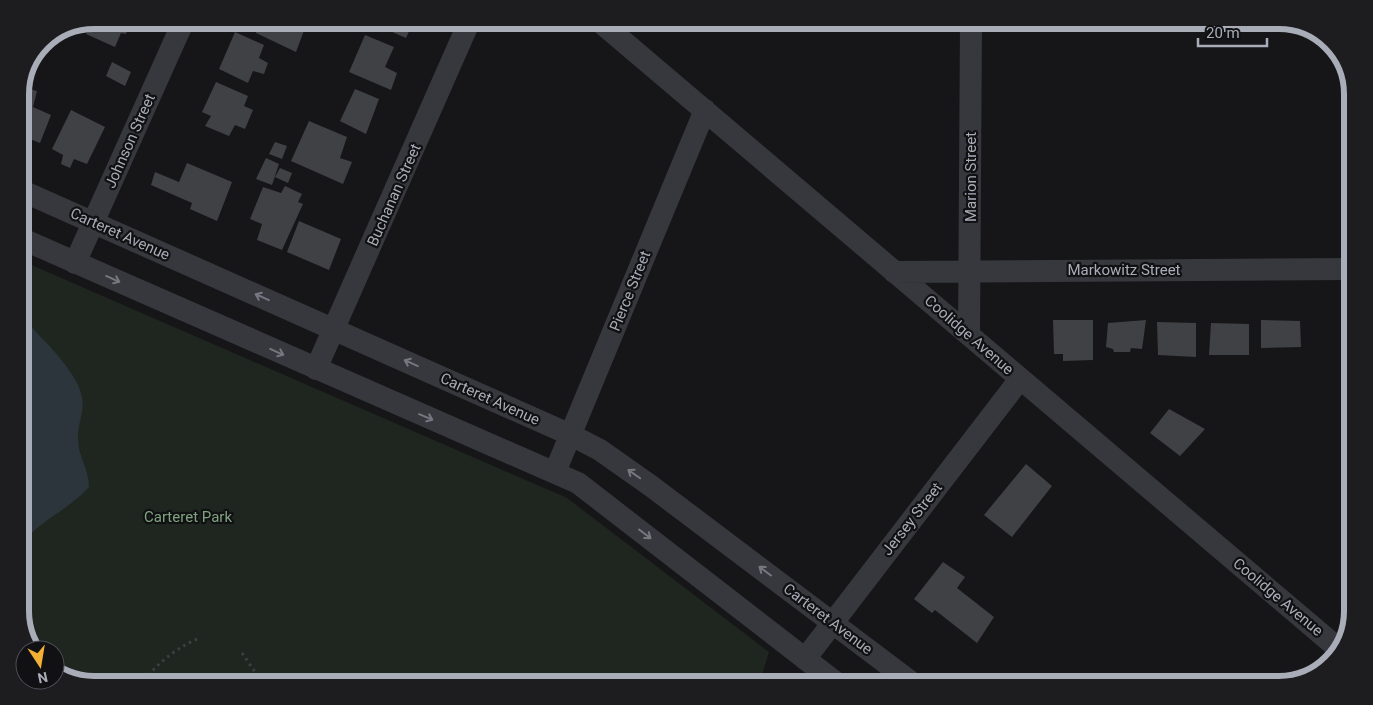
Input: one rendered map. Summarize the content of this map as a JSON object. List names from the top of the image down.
{
  "streets": {
    "street": [
      "Johnson Street",
      "Marion Street",
      "Buchanan Street",
      "Carteret Avenue",
      "Markowitz Street",
      "Pierce Street",
      "Coolidge Avenue",
      "Jersey Street"
    ]
  },
  "crossings": [
    ["Johnson Street", "Carteret Avenue"],
    ["Marion Street", "Markowitz Street"],
    ["Marion Street", "Coolidge Avenue"],
    ["Buchanan Street", "Carteret Avenue"],
    ["Carteret Avenue", "Pierce Street"],
    ["Carteret Avenue", "Jersey Street"],
    ["Markowitz Street", "Coolidge Avenue"],
    ["Pierce Street", "Coolidge Avenue"],
    ["Coolidge Avenue", "Jersey Street"]
  ],
  "parks": ["Carteret Park"],
  "scale_bar": "20 m",
  "north": "bottom"
}
